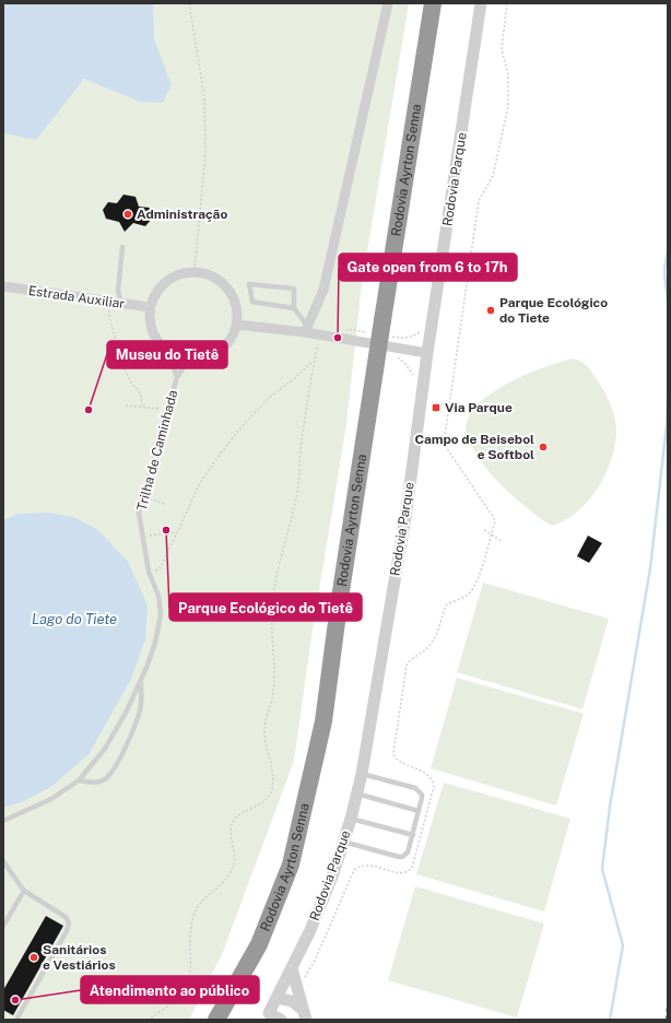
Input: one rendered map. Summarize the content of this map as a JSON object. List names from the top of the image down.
{
  "streets": {
    "highway": ["Rodovia Ayrton Senna"],
    "street": ["Rodovia Parque", "Estrada Auxiliar", "Trilha de Caminhada"]
  },
  "crossings": [
    ["Estrada Auxiliar", "Trilha de Caminhada"]
  ],
  "water": ["Lago do Tiete"],
  "places": {
    "other": [
      "Administração",
      "Parque Ecológico do Tiete",
      "Gate open from 6 to 17h",
      "Museu do Tietê",
      "Campo de Beisebol e Softbol",
      "Parque Ecológico do Tietê",
      "Sanitários e Vestiários",
      "Atendimento ao público"
    ],
    "transit": ["Via Parque"]
  }
}
